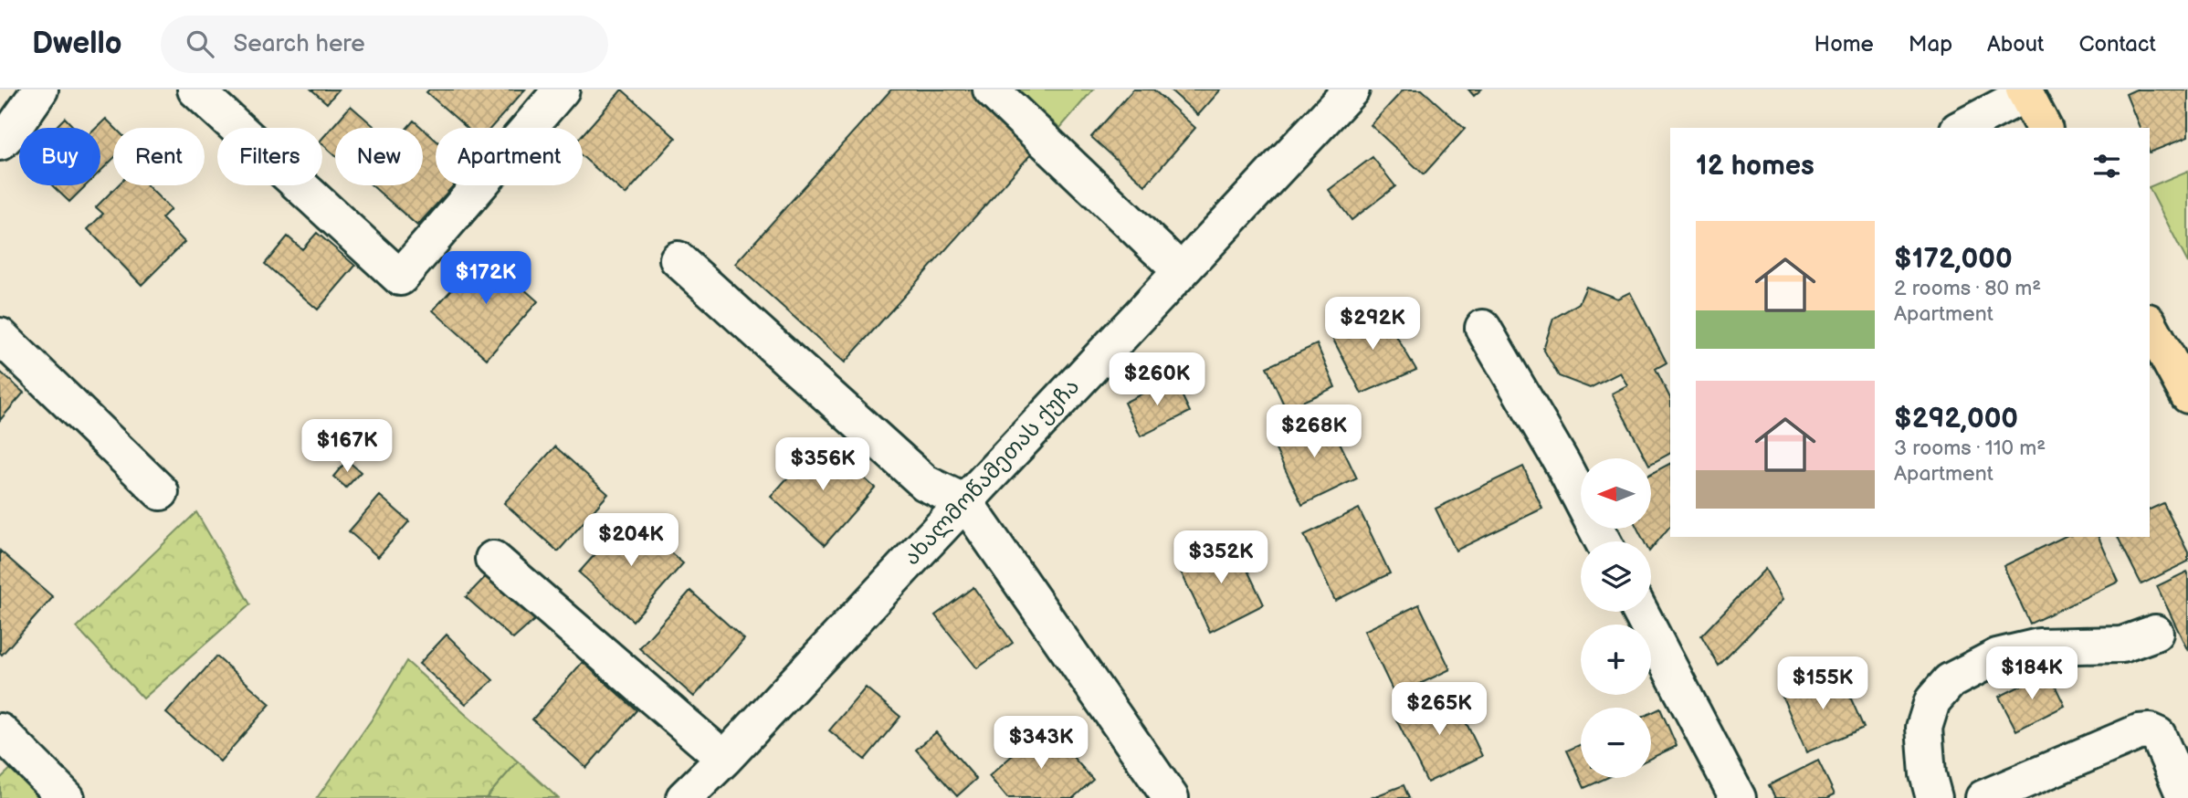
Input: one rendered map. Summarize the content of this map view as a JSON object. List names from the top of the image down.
{
  "streets": {
    "street": ["ახალმოწამეთას ქუჩა"]
  },
  "north": "left",
  "page": {
    "header": "Dwello",
    "search": "Search here",
    "nav": [
      "Home",
      "Map",
      "About",
      "Contact"
    ],
    "chip": [
      "Buy",
      "Rent",
      "Filters",
      "New",
      "Apartment"
    ],
    "heading": "12 homes",
    "list": [
      {
        "name": "$172,000",
        "note": "2 rooms · 80 m² · Apartment"
      },
      {
        "name": "$292,000",
        "note": "3 rooms · 110 m² · Apartment"
      }
    ],
    "price": [
      "$172K",
      "$292K",
      "$260K",
      "$268K",
      "$167K",
      "$356K",
      "$204K",
      "$352K",
      "$184K",
      "$155K",
      "$265K",
      "$343K"
    ],
    "map_buttons": ["+", "−"]
  }
}
